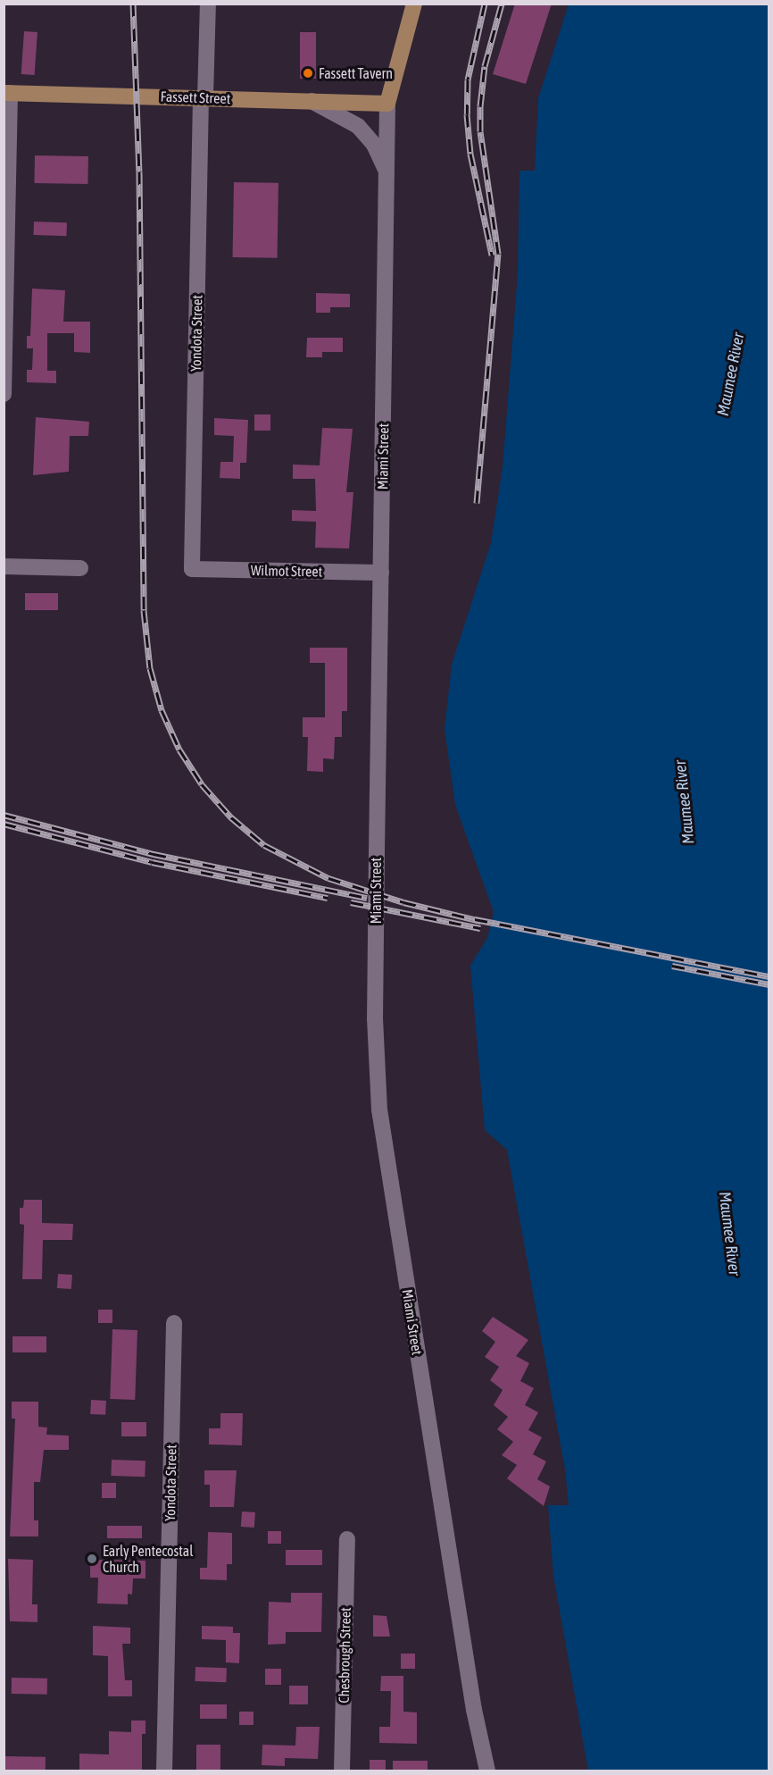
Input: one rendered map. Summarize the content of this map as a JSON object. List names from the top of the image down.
{
  "streets": {
    "main road": ["Fassett Street", "Miami Street"],
    "street": ["Yondota Street", "Wilmot Street", "Chesbrough Street"]
  },
  "crossings": [
    ["Fassett Street", "Yondota Street"],
    ["Fassett Street", "Miami Street"],
    ["Yondota Street", "Wilmot Street"],
    ["Miami Street", "Wilmot Street"]
  ],
  "water": ["Maumee River"],
  "places": ["Fassett Tavern", "Early Pentecostal Church"]
}
